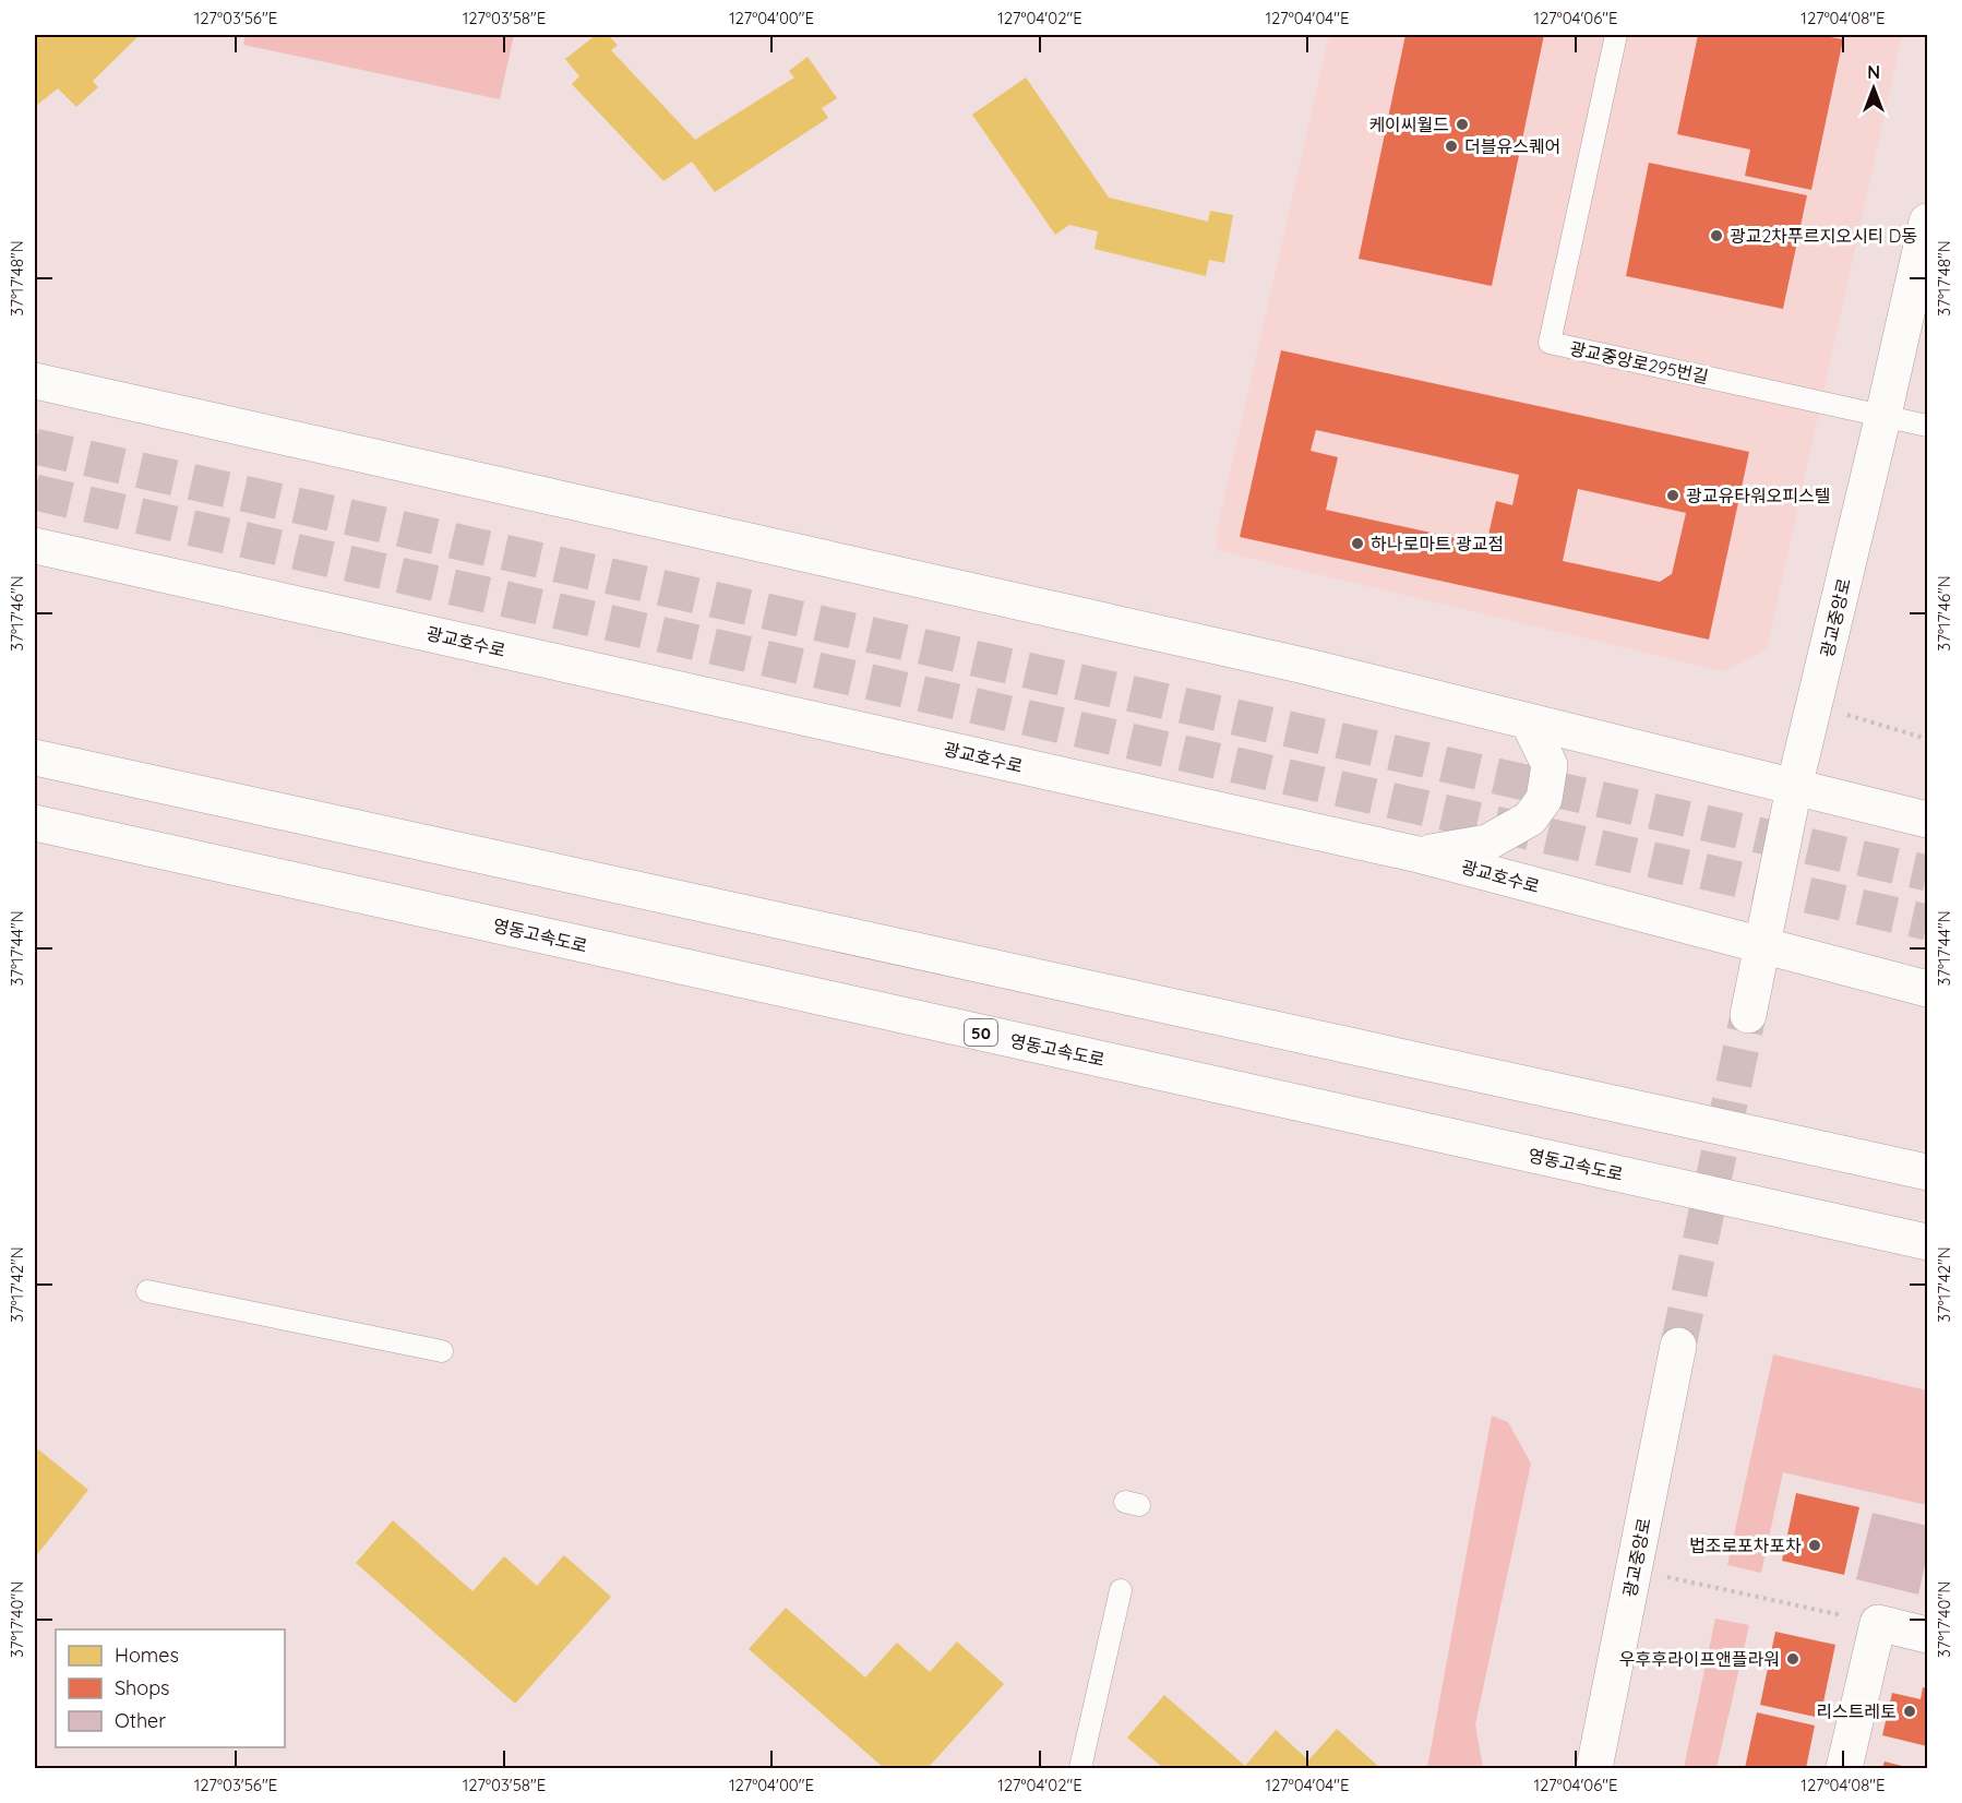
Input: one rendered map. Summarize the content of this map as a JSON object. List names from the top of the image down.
{
  "streets": {
    "main road": [
      "광교중앙로",
      "광교호수로",
      "영동고속도로",
      "50"
    ],
    "lane": ["광교중앙로295번길"]
  },
  "crossings": [
    ["광교중앙로295번길", "광교중앙로"],
    ["광교중앙로", "광교호수로"]
  ],
  "places": [
    "케이씨월드",
    "더블유스퀘어",
    "광교2차푸르지오시티 D동",
    "광교유타워오피스텔",
    "하나로마트 광교점",
    "법조로포차포차",
    "우후후라이프앤플라워",
    "리스트레토"
  ],
  "legend": ["Homes", "Shops", "Other"],
  "north": "top",
  "coordinates": [
    "127°03'56\"E",
    "127°03'58\"E",
    "127°04'00\"E",
    "127°04'02\"E",
    "127°04'04\"E",
    "127°04'06\"E",
    "127°04'08\"E",
    "37°17'48\"N",
    "37°17'46\"N",
    "37°17'44\"N",
    "37°17'42\"N",
    "37°17'40\"N"
  ]
}
